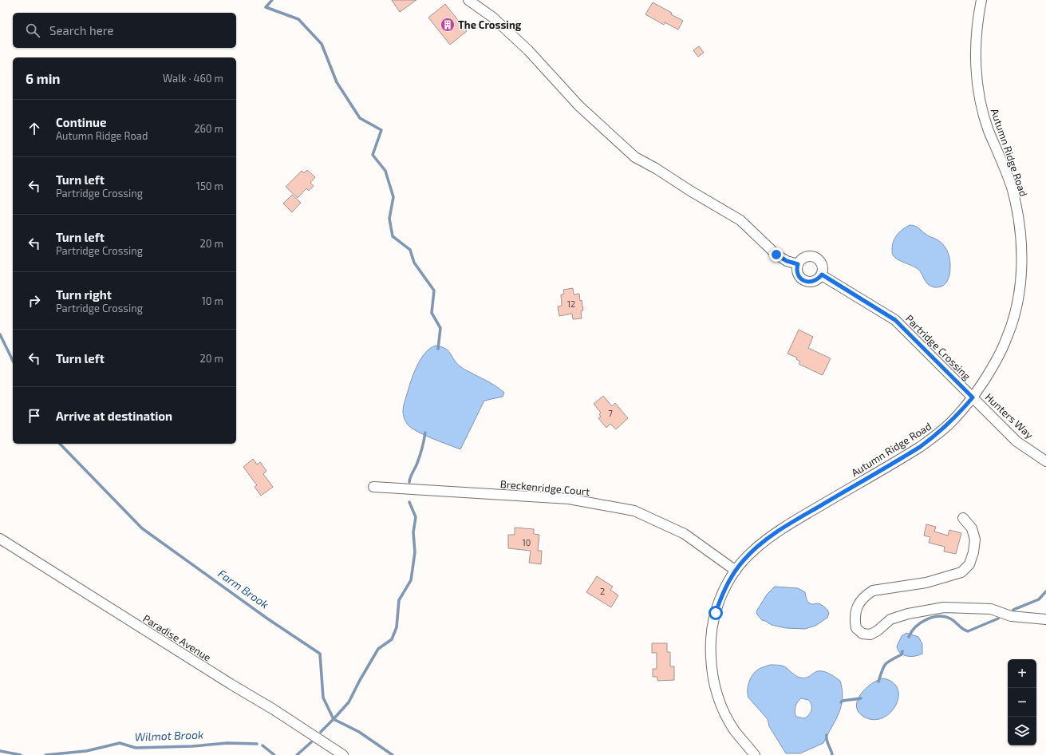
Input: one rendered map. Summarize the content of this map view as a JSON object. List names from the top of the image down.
{
  "streets": {
    "street": [
      "Autumn Ridge Road",
      "Partridge Crossing",
      "Hunters Way",
      "Breckenridge Court",
      "Paradise Avenue"
    ]
  },
  "crossings": [
    ["Autumn Ridge Road", "Partridge Crossing"],
    ["Autumn Ridge Road", "Hunters Way"],
    ["Autumn Ridge Road", "Breckenridge Court"],
    ["Partridge Crossing", "Hunters Way"]
  ],
  "water": ["Farm Brook", "Wilmot Brook"],
  "places": {
    "building": ["The Crossing"]
  },
  "house_numbers": [
    "12",
    "7",
    "10",
    "2"
  ],
  "page": {
    "search": "Search here",
    "heading": ["6 min", "Walk · 460 m"],
    "list": [
      ["Continue", "Autumn Ridge Road", "260 m"],
      ["Turn left", "Partridge Crossing", "150 m"],
      ["Turn left", "Partridge Crossing", "20 m"],
      ["Turn right", "Partridge Crossing", "10 m"],
      ["Turn left", "20 m"],
      "Arrive at destination"
    ],
    "map_buttons": ["+", "−"]
  }
}
